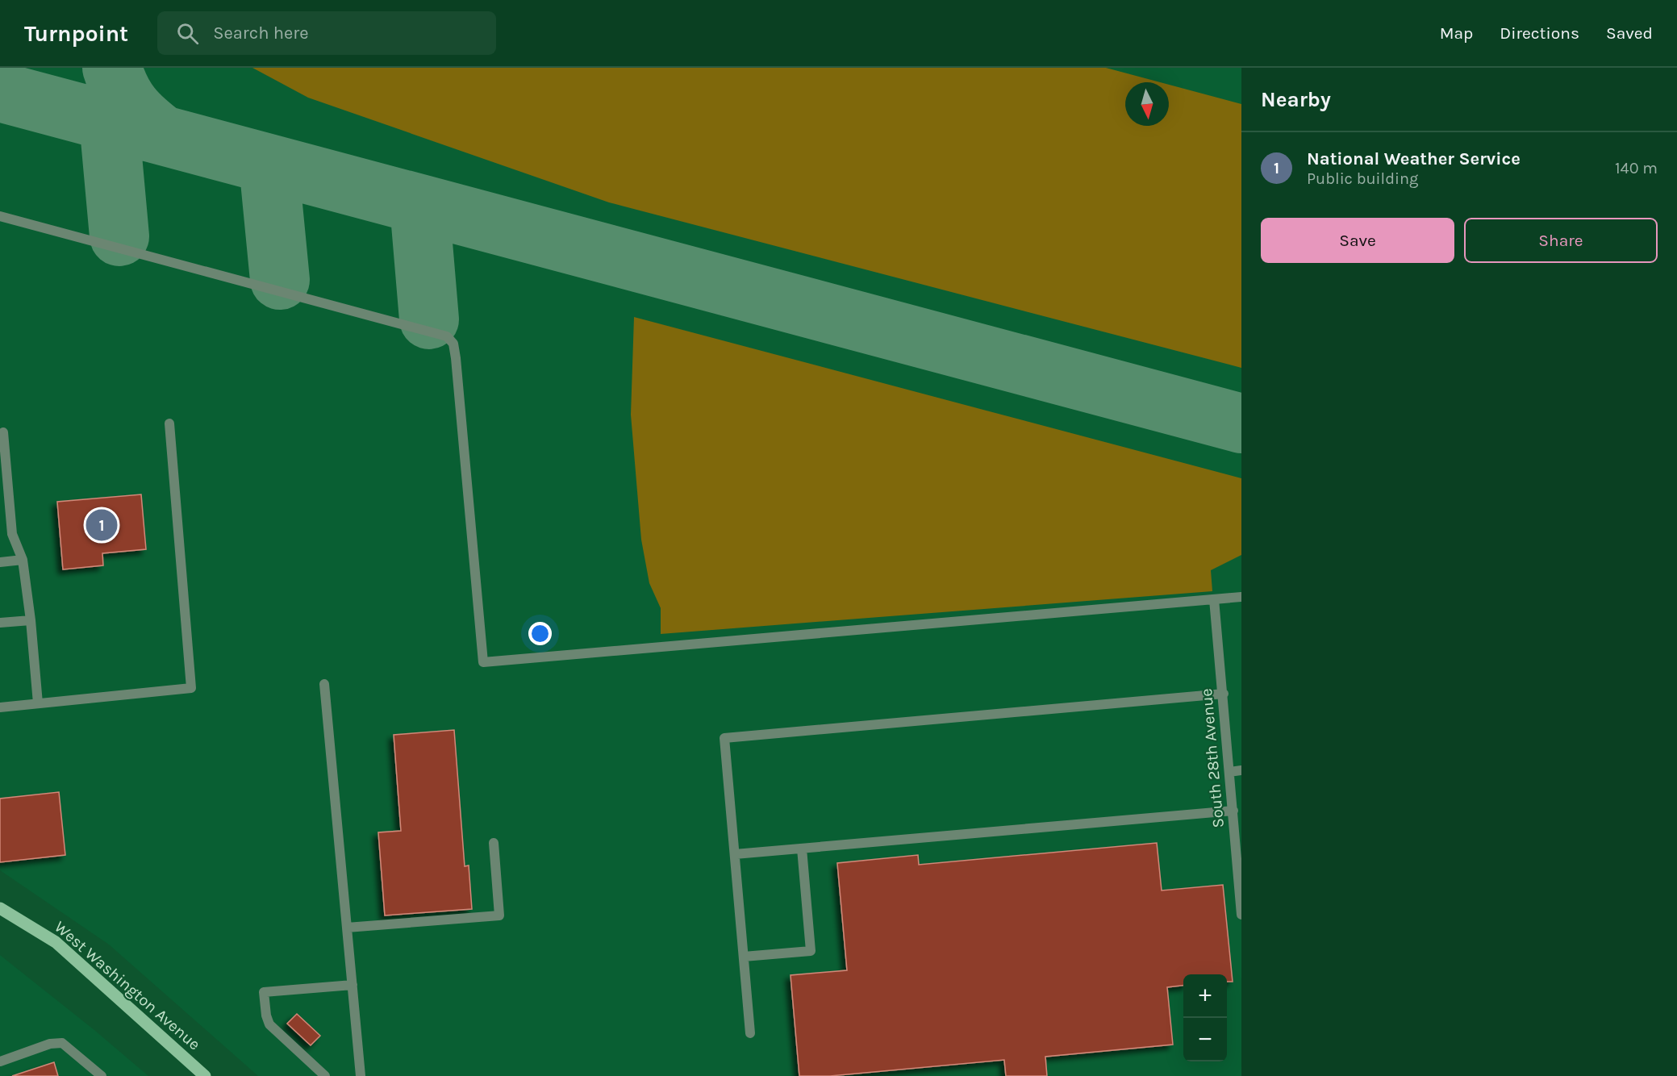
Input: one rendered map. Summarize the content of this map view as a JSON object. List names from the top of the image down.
{
  "streets": {
    "main road": ["West Washington Avenue"],
    "lane": ["South 28th Avenue"]
  },
  "north": "bottom",
  "page": {
    "header": "Turnpoint",
    "search": "Search here",
    "nav": ["Map", "Directions", "Saved"],
    "heading": "Nearby",
    "list": [
      {
        "mark": "1",
        "name": "National Weather Service",
        "note": "Public building",
        "value": "140 m"
      }
    ],
    "buttons": ["Save", "Share"],
    "pins": "1",
    "map_buttons": ["+", "−"]
  }
}
